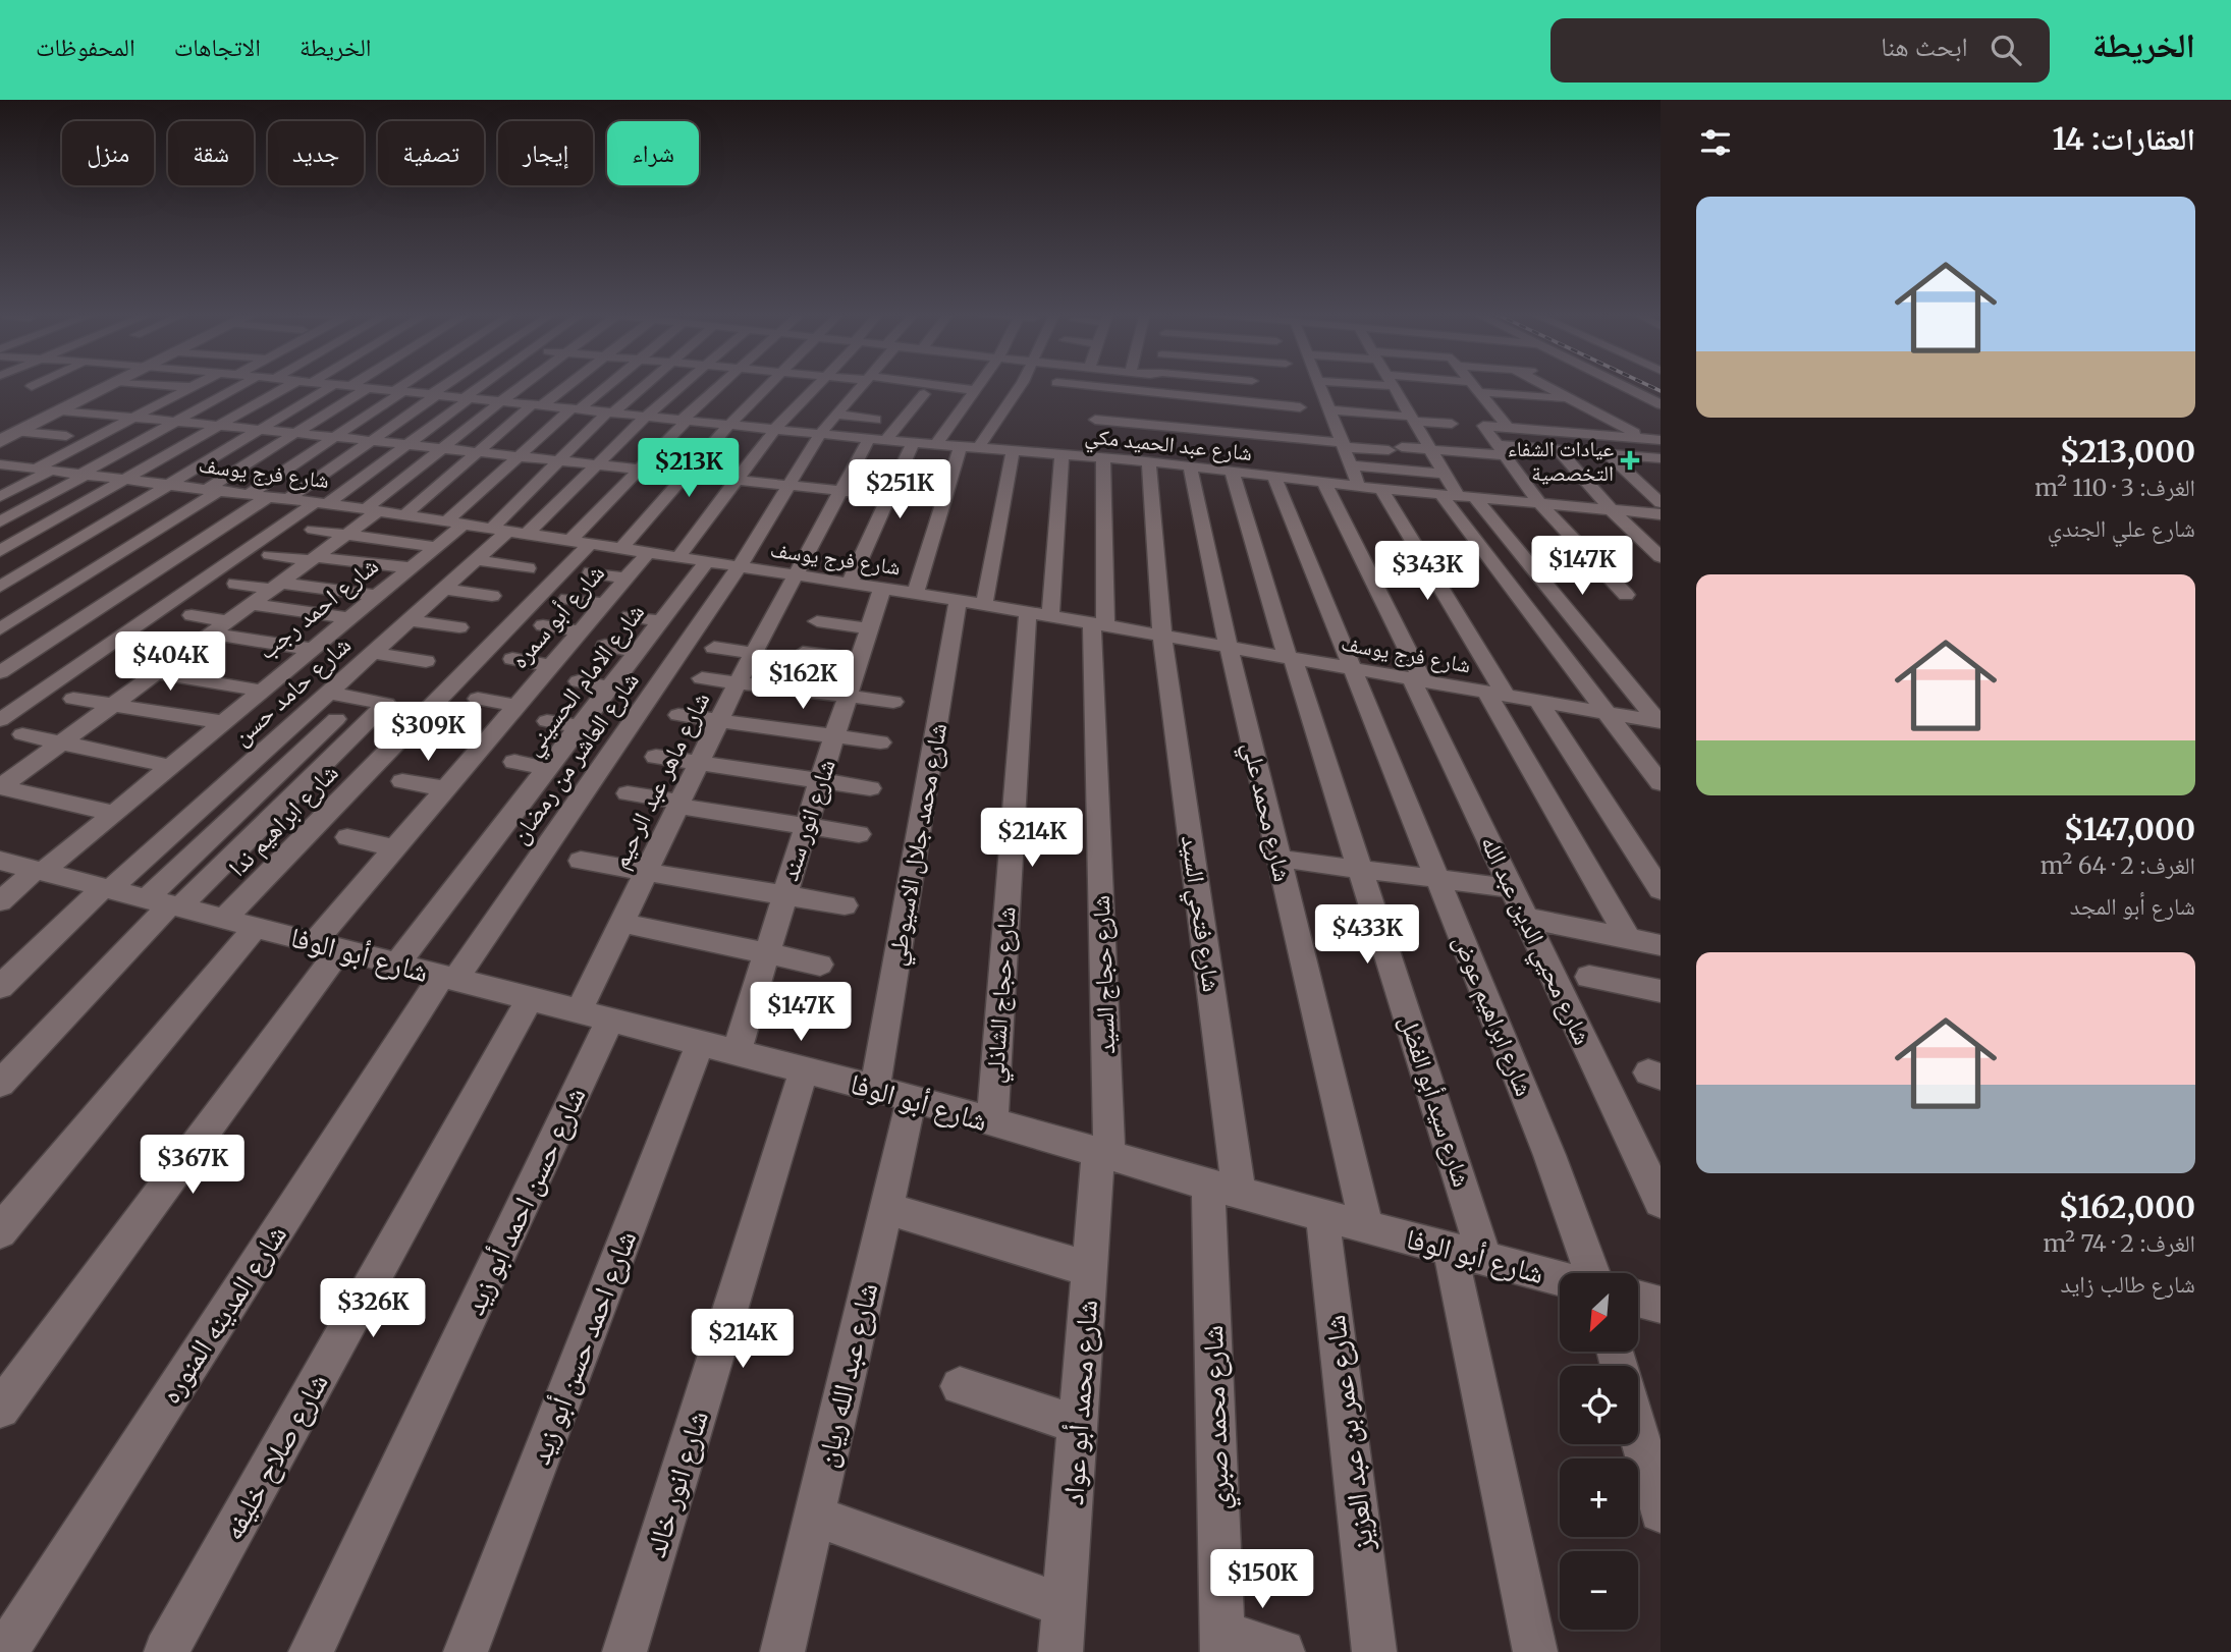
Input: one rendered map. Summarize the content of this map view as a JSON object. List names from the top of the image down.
{
  "streets": {
    "street": [
      "شارع عبد الحميد مكي",
      "شارع فرج يوسف",
      "شارع احمد رجب",
      "شارع أبو سمره",
      "شارع الامام الحسيني",
      "شارع حامد حسن",
      "شارع العاشر من رمضان",
      "شارع ماهر عبد الرحيم",
      "شارع محمد علي",
      "شارع ابراهيم ندا",
      "شارع انور سند",
      "شارع محمد جلال الاسيوطي",
      "شارع فتحي السيد",
      "شارع محيي الدين عبد الله",
      "شارع أبو الوفا",
      "شارع حجاج السيد",
      "شارع حجاج الشاذلي",
      "شارع ابراهيم عوض",
      "شارع سيد أبو الفضل",
      "شارع حسن احمد أبو زيد",
      "شارع المدينه المنوره",
      "شارع احمد حسن أبو زيد",
      "شارع عبد الله ريان",
      "شارع محمد أبو عواد",
      "شارع محمد صبري",
      "شارع عمر بن عبد العزيز",
      "شارع صلاح خليفه",
      "شارع انور خالد"
    ]
  },
  "crossings": [
    ["شارع عبد الحميد مكي", "شارع احمد رجب"],
    ["شارع عبد الحميد مكي", "شارع العاشر من رمضان"],
    ["شارع عبد الحميد مكي", "شارع ماهر عبد الرحيم"],
    ["شارع عبد الحميد مكي", "شارع محمد علي"],
    ["شارع عبد الحميد مكي", "شارع ابراهيم ندا"],
    ["شارع عبد الحميد مكي", "شارع فتحي السيد"],
    ["شارع عبد الحميد مكي", "شارع محيي الدين عبد الله"],
    ["شارع عبد الحميد مكي", "شارع حجاج السيد"],
    ["شارع عبد الحميد مكي", "شارع حجاج الشاذلي"],
    ["شارع عبد الحميد مكي", "شارع ابراهيم عوض"],
    ["شارع عبد الحميد مكي", "شارع سيد أبو الفضل"],
    ["شارع فرج يوسف", "شارع احمد رجب"],
    ["شارع فرج يوسف", "شارع أبو سمره"],
    ["شارع فرج يوسف", "شارع الامام الحسيني"],
    ["شارع فرج يوسف", "شارع حامد حسن"],
    ["شارع فرج يوسف", "شارع العاشر من رمضان"],
    ["شارع فرج يوسف", "شارع ماهر عبد الرحيم"],
    ["شارع فرج يوسف", "شارع محمد علي"],
    ["شارع فرج يوسف", "شارع ابراهيم ندا"],
    ["شارع فرج يوسف", "شارع انور سند"],
    ["شارع فرج يوسف", "شارع محمد جلال الاسيوطي"],
    ["شارع فرج يوسف", "شارع فتحي السيد"],
    ["شارع فرج يوسف", "شارع محيي الدين عبد الله"],
    ["شارع فرج يوسف", "شارع حجاج السيد"],
    ["شارع فرج يوسف", "شارع حجاج الشاذلي"],
    ["شارع فرج يوسف", "شارع ابراهيم عوض"],
    ["شارع فرج يوسف", "شارع سيد أبو الفضل"],
    ["شارع احمد رجب", "شارع أبو الوفا"],
    ["شارع أبو سمره", "شارع أبو الوفا"],
    ["شارع الامام الحسيني", "شارع أبو الوفا"],
    ["شارع حامد حسن", "شارع أبو الوفا"],
    ["شارع العاشر من رمضان", "شارع أبو الوفا"],
    ["شارع العاشر من رمضان", "شارع المدينه المنوره"],
    ["شارع ماهر عبد الرحيم", "شارع أبو الوفا"],
    ["شارع ماهر عبد الرحيم", "شارع حسن احمد أبو زيد"],
    ["شارع محمد علي", "شارع أبو الوفا"],
    ["شارع ابراهيم ندا", "شارع أبو الوفا"],
    ["شارع انور سند", "شارع أبو الوفا"],
    ["شارع محمد جلال الاسيوطي", "شارع أبو الوفا"],
    ["شارع فتحي السيد", "شارع أبو الوفا"],
    ["شارع فتحي السيد", "شارع محمد صبري"],
    ["شارع أبو الوفا", "شارع حجاج السيد"],
    ["شارع أبو الوفا", "شارع حجاج الشاذلي"],
    ["شارع أبو الوفا", "شارع سيد أبو الفضل"],
    ["شارع أبو الوفا", "شارع حسن احمد أبو زيد"],
    ["شارع أبو الوفا", "شارع المدينه المنوره"],
    ["شارع أبو الوفا", "شارع احمد حسن أبو زيد"],
    ["شارع أبو الوفا", "شارع عبد الله ريان"],
    ["شارع أبو الوفا", "شارع محمد أبو عواد"],
    ["شارع أبو الوفا", "شارع محمد صبري"],
    ["شارع أبو الوفا", "شارع عمر بن عبد العزيز"],
    ["شارع أبو الوفا", "شارع صلاح خليفه"],
    ["شارع أبو الوفا", "شارع انور خالد"],
    ["شارع حجاج السيد", "شارع محمد أبو عواد"]
  ],
  "places": {
    "health": ["عيادات الشفاء التخصصية"]
  },
  "north": "bottom left",
  "page": {
    "header": "الخريطة",
    "search": "ابحث هنا",
    "nav": ["الخريطة", "الاتجاهات", "المحفوظات"],
    "heading": "العقارات: 14",
    "chip": [
      "شراء",
      "إيجار",
      "تصفية",
      "جديد",
      "شقة",
      "منزل"
    ],
    "list": [
      {
        "name": "$213,000",
        "note": "الغرف: 3 · 110 m² · شارع علي الجندي"
      },
      {
        "name": "$147,000",
        "note": "الغرف: 2 · 64 m² · شارع أبو المجد"
      },
      {
        "name": "$162,000",
        "note": "الغرف: 2 · 74 m² · شارع طالب زايد"
      }
    ],
    "price": [
      "$213K",
      "$251K",
      "$147K",
      "$343K",
      "$404K",
      "$162K",
      "$309K",
      "$214K",
      "$433K",
      "$147K",
      "$367K",
      "$326K",
      "$214K",
      "$150K"
    ],
    "map_buttons": ["+", "−"]
  }
}
